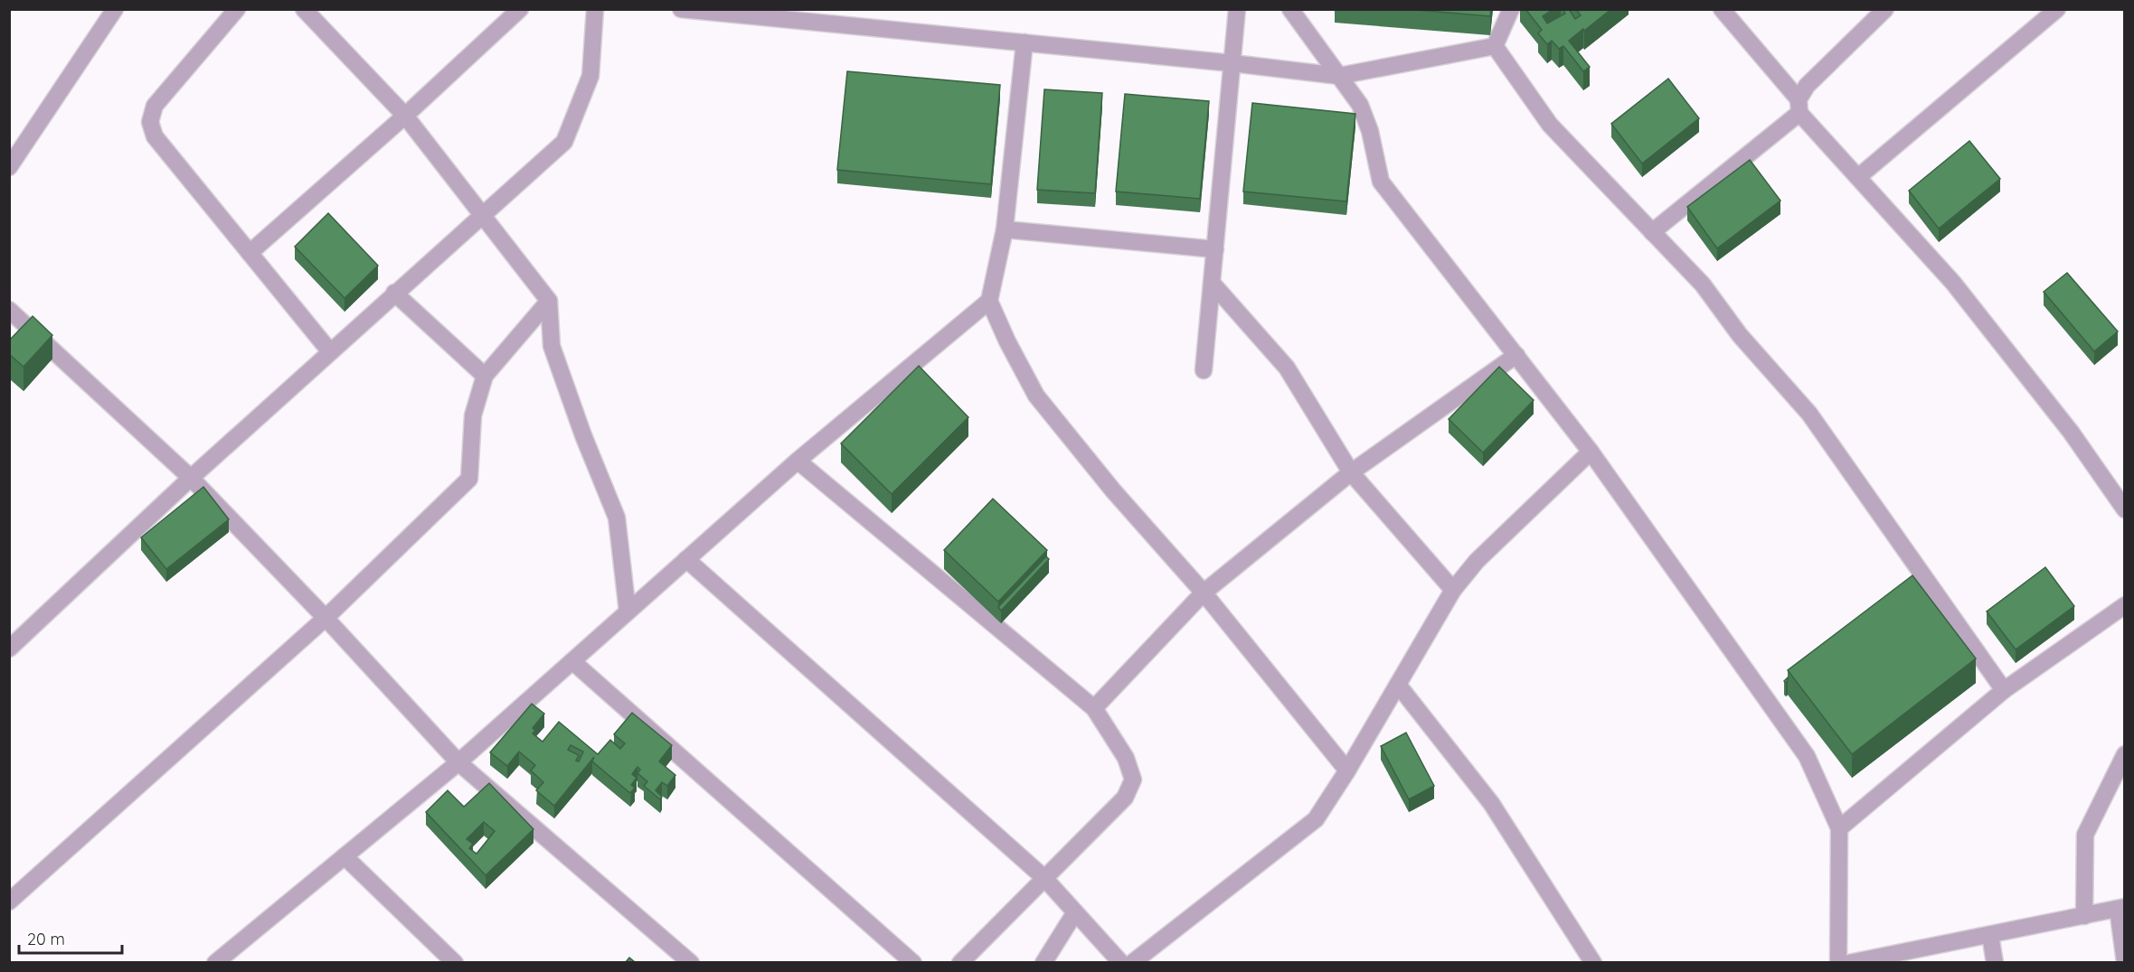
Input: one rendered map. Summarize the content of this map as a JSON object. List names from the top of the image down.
{
  "scale_bar": "20 m"
}
